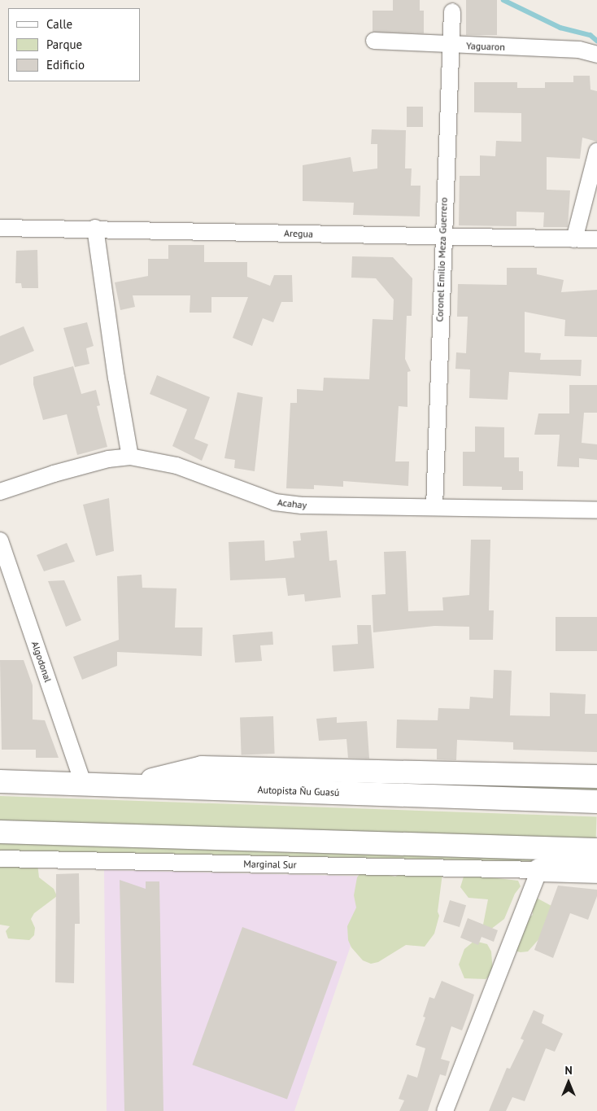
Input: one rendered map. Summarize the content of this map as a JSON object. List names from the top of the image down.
{
  "streets": {
    "highway": ["Autopista Ñu Guasú"],
    "street": [
      "Yaguaron",
      "Aregua",
      "Coronel Emilio Meza Guerrero",
      "Acahay",
      "Algodonal",
      "Marginal Sur"
    ]
  },
  "crossings": [
    ["Yaguaron", "Coronel Emilio Meza Guerrero"],
    ["Aregua", "Coronel Emilio Meza Guerrero"],
    ["Coronel Emilio Meza Guerrero", "Acahay"],
    ["Algodonal", "Autopista Ñu Guasú"]
  ],
  "legend": ["Calle", "Parque", "Edificio"],
  "north": "top"
}
